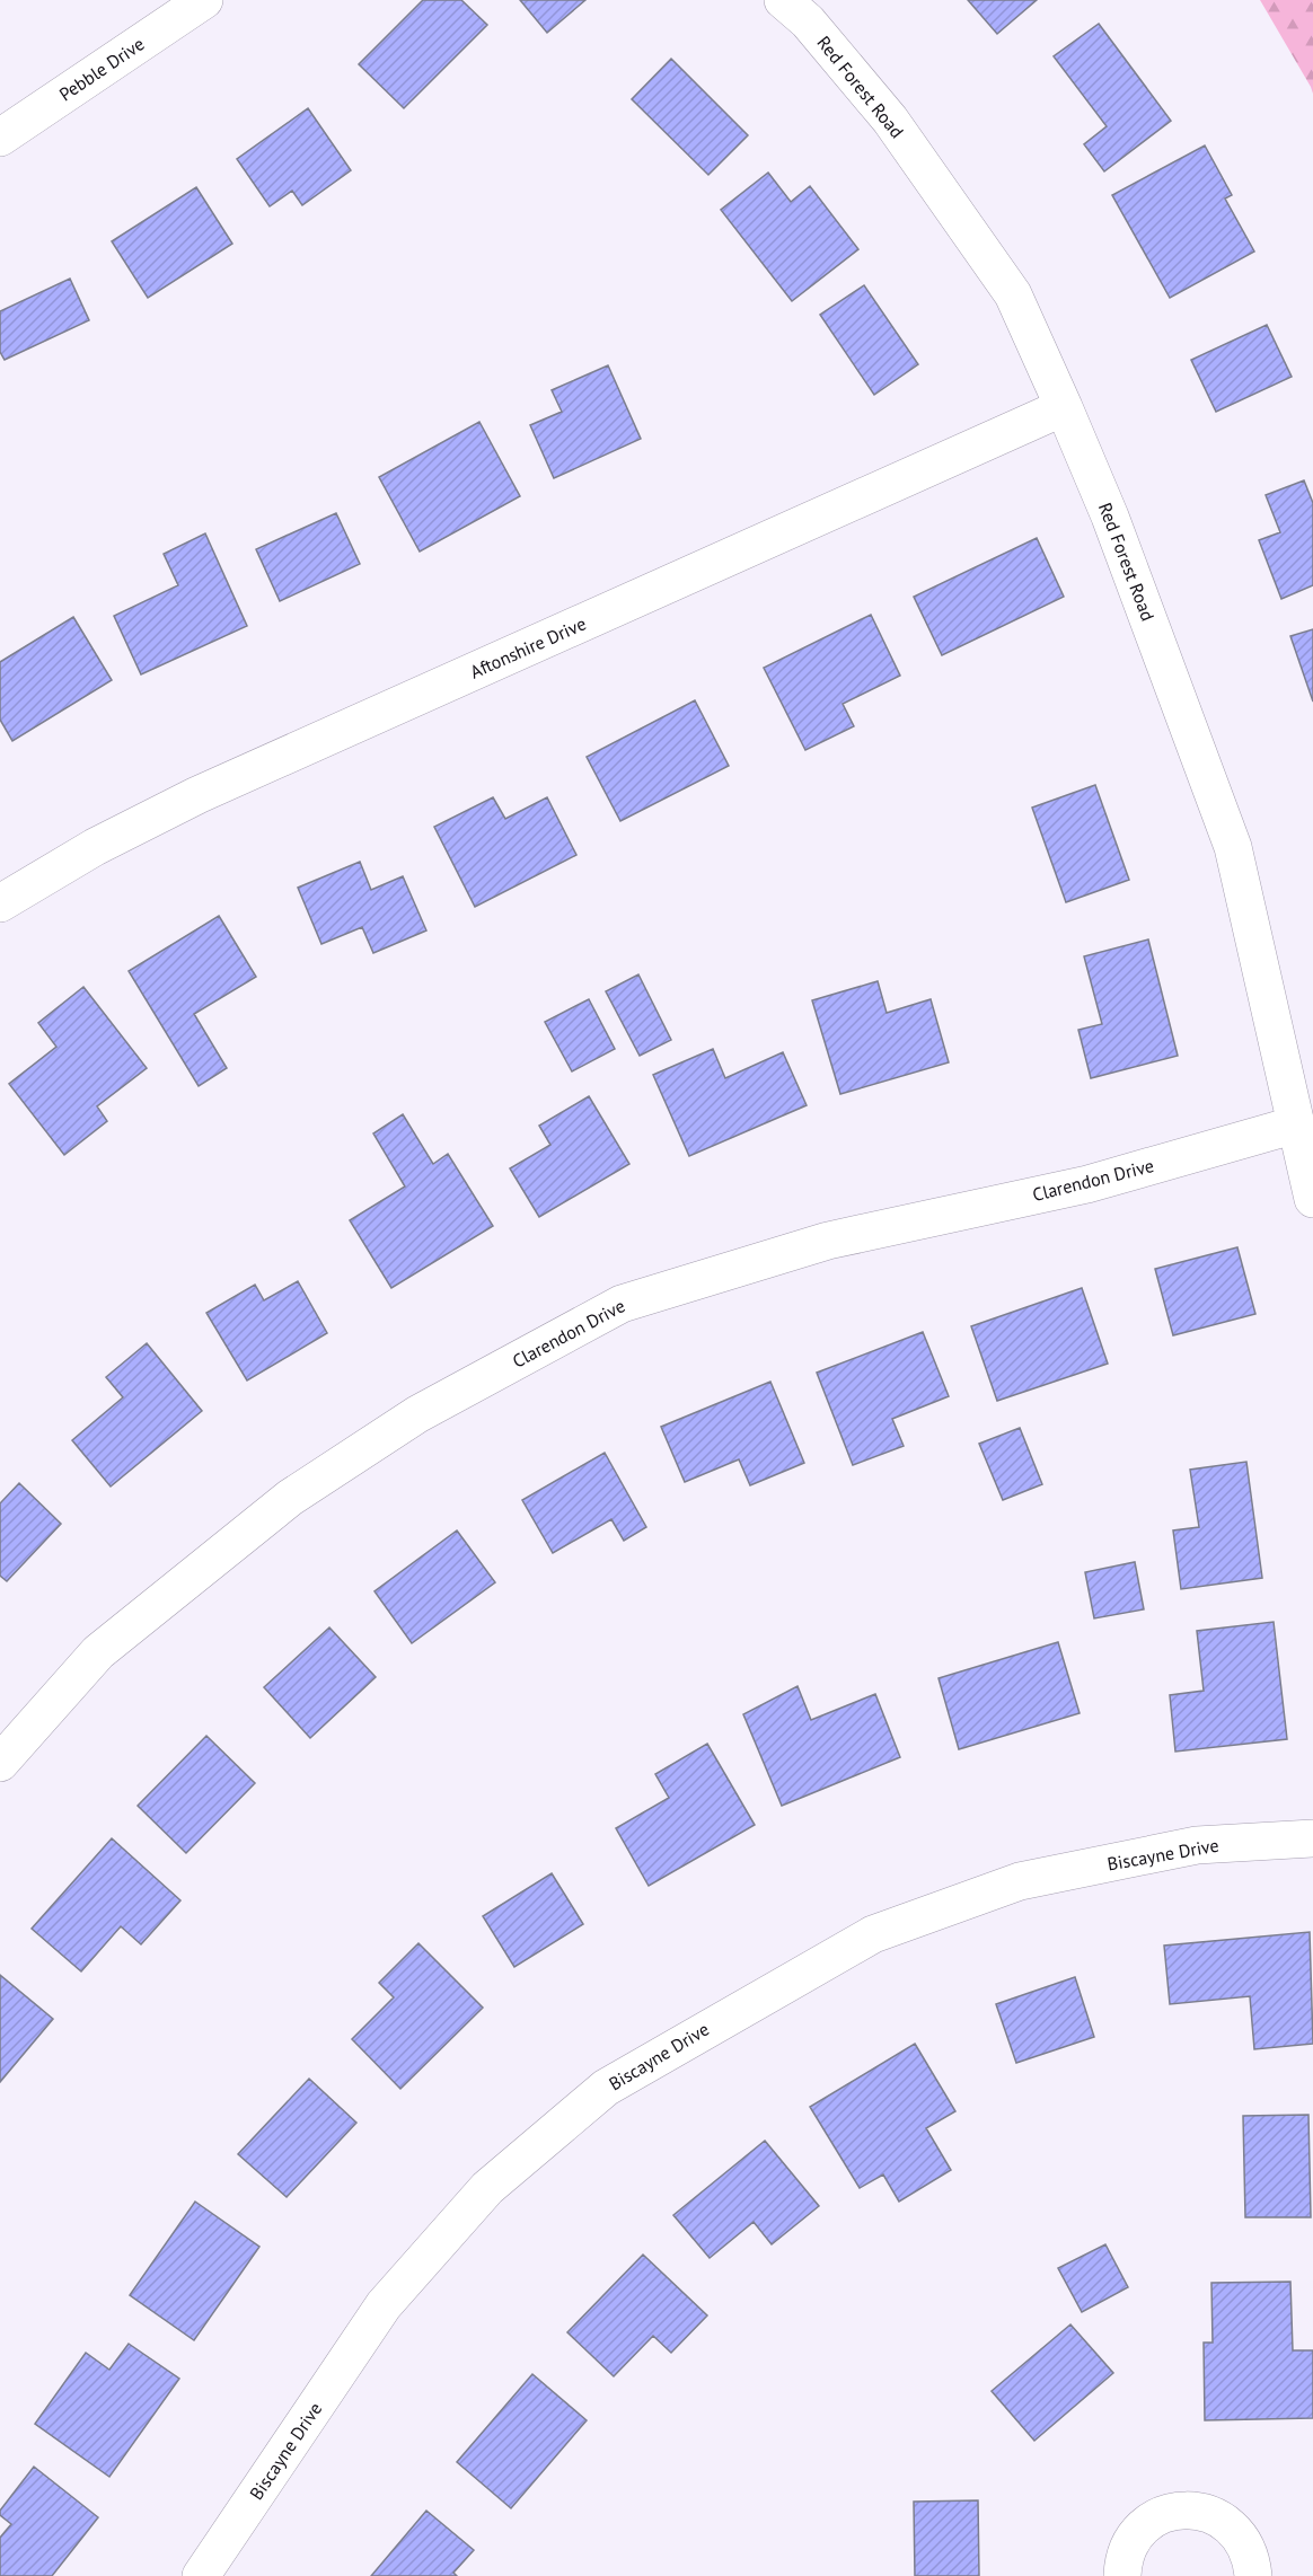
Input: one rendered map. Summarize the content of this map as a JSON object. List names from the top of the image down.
{
  "streets": {
    "street": [
      "Pebble Drive",
      "Red Forest Road",
      "Aftonshire Drive",
      "Clarendon Drive",
      "Biscayne Drive"
    ]
  },
  "crossings": [
    ["Red Forest Road", "Aftonshire Drive"],
    ["Red Forest Road", "Clarendon Drive"]
  ]
}
